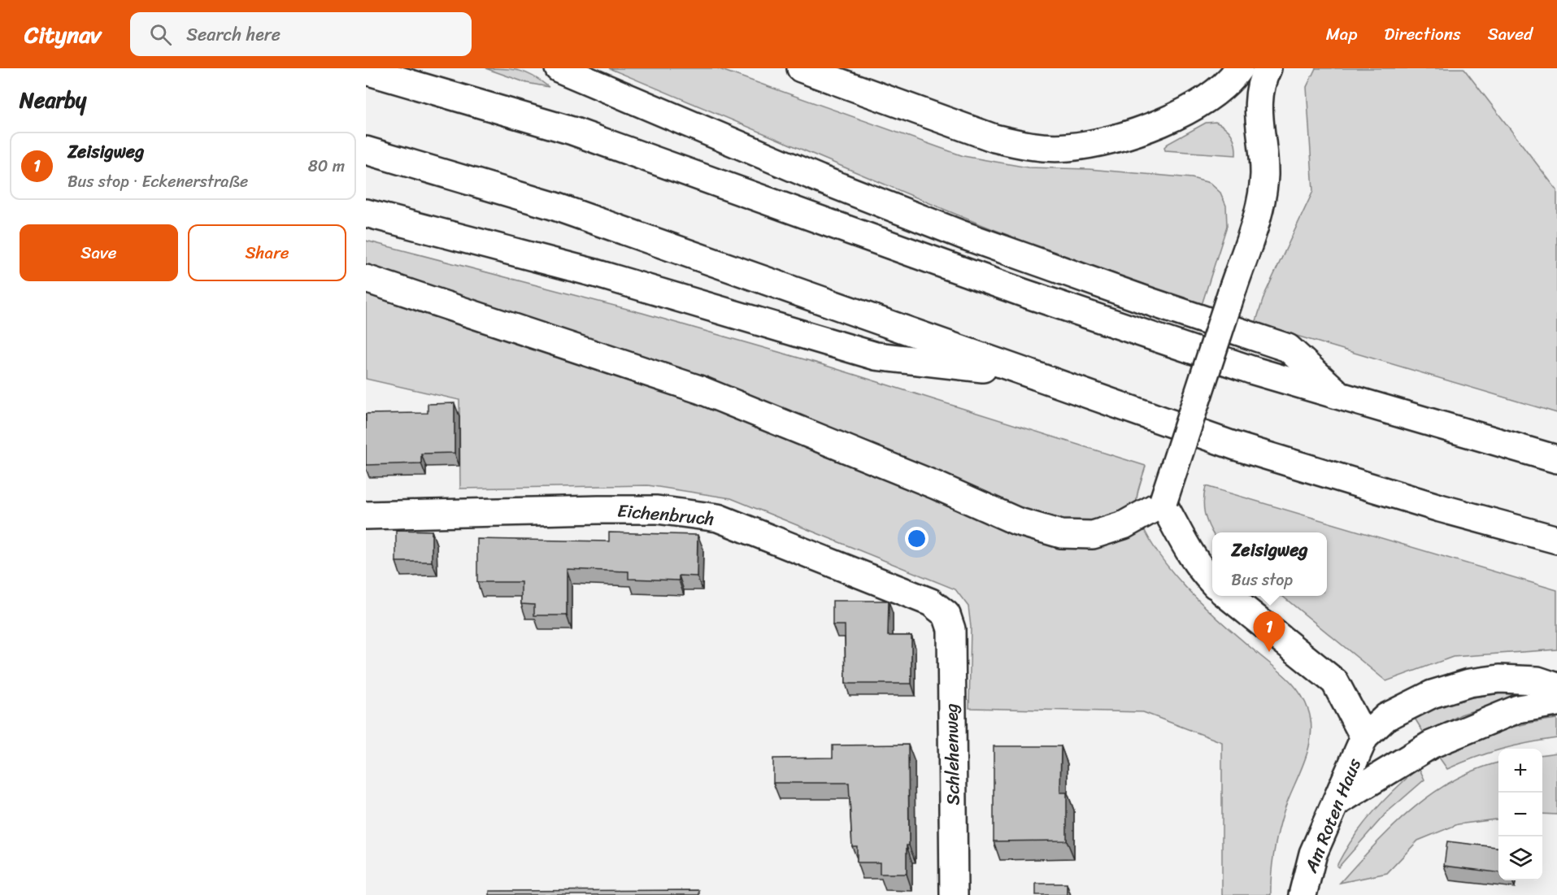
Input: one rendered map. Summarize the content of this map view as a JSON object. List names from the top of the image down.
{
  "streets": {
    "main road": ["Eichenbruch", "Schlehenweg", "Am Roten Haus"]
  },
  "crossings": [
    ["Eichenbruch", "Schlehenweg"]
  ],
  "page": {
    "header": "Citynav",
    "search": "Search here",
    "nav": ["Map", "Directions", "Saved"],
    "heading": "Nearby",
    "list": [
      {
        "mark": "1",
        "name": "Zeisigweg",
        "note": "Bus stop · Eckenerstraße",
        "value": "80 m"
      }
    ],
    "buttons": ["Save", "Share"],
    "popup": ["Zeisigweg", "Bus stop"],
    "pins": "1",
    "map_buttons": ["+", "−"]
  }
}
